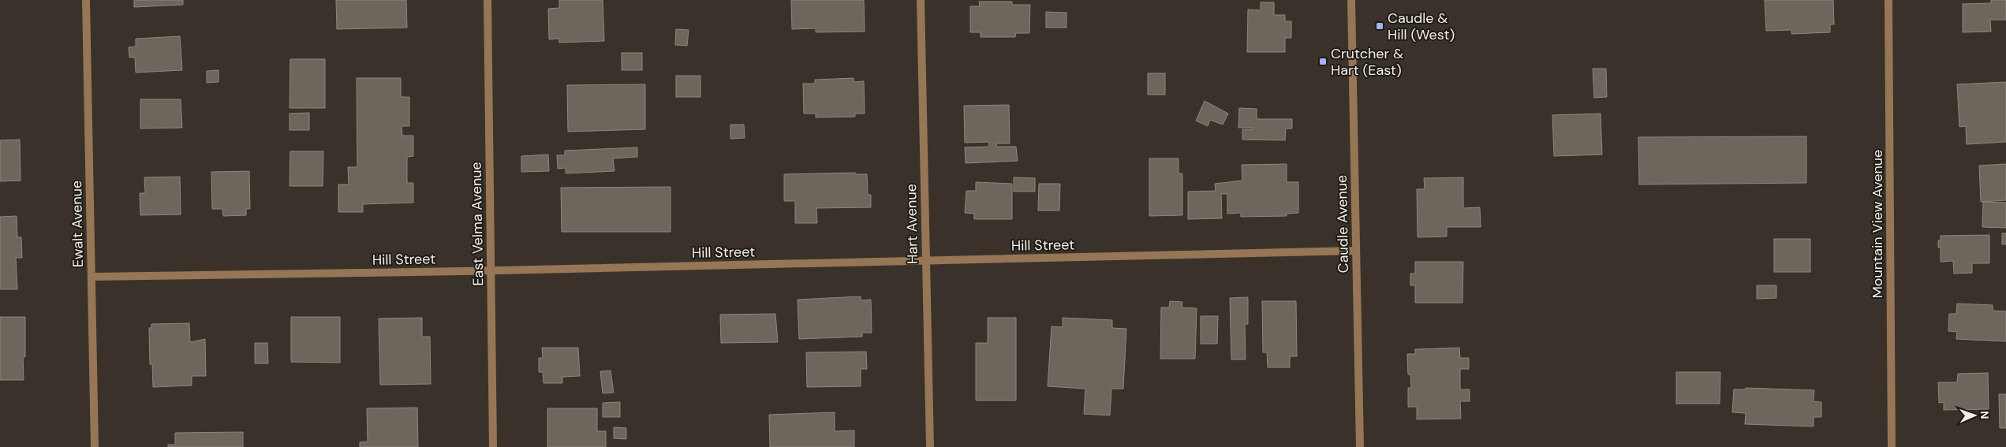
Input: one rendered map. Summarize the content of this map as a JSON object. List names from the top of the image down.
{
  "streets": {
    "street": [
      "Ewalt Avenue",
      "East Velma Avenue",
      "Hart Avenue",
      "Caudle Avenue",
      "Mountain View Avenue",
      "Hill Street"
    ]
  },
  "crossings": [
    ["Ewalt Avenue", "Hill Street"],
    ["East Velma Avenue", "Hill Street"],
    ["Hart Avenue", "Hill Street"],
    ["Caudle Avenue", "Hill Street"]
  ],
  "places": {
    "transit": ["Caudle & Hill (West)", "Crutcher & Hart (East)"]
  },
  "north": "right"
}
